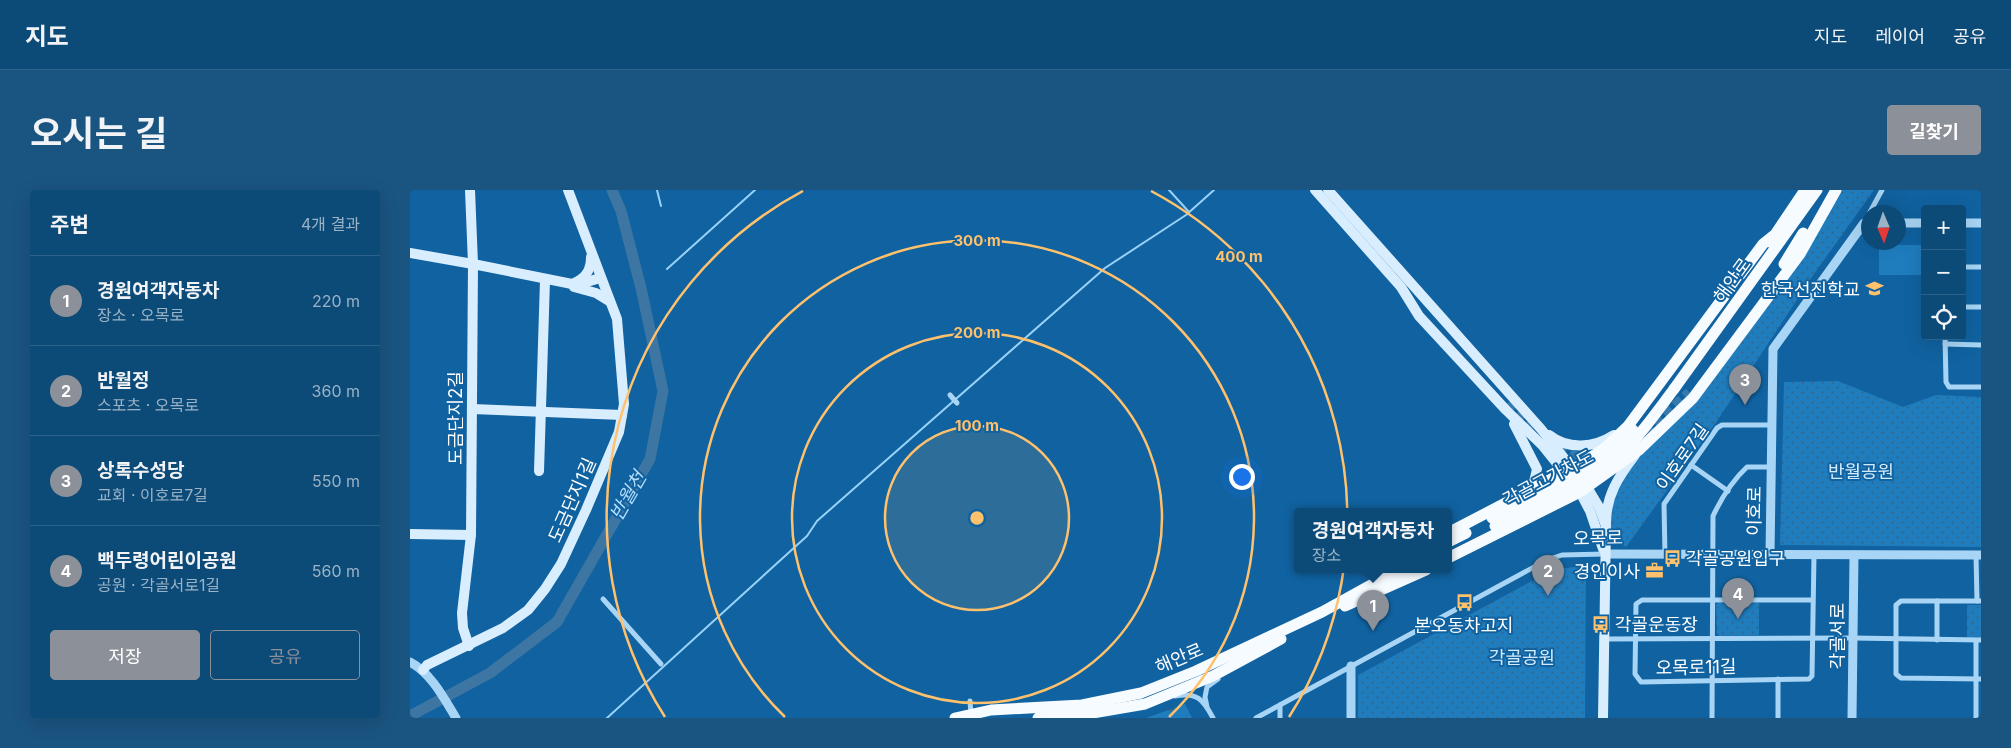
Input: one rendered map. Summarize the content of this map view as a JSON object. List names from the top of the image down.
{
  "streets": {
    "main road": [
      "해안로",
      "도금단지2길",
      "각골고가차도",
      "도금단지1길"
    ],
    "street": [
      "이호로7길",
      "이호로",
      "오목로",
      "각골서로",
      "오목로11길"
    ]
  },
  "crossings": [
    ["해안로", "각골고가차도"],
    ["도금단지2길", "도금단지1길"],
    ["이호로7길", "이호로"],
    ["이호로7길", "오목로"],
    ["이호로", "오목로"],
    ["이호로", "오목로11길"],
    ["오목로", "각골서로"],
    ["오목로", "오목로11길"]
  ],
  "water": ["반월천"],
  "parks": ["반월공원", "각골공원"],
  "places": {
    "school or university": ["한국선진학교"],
    "bus stop": ["각골공원입구", "본오동차고지", "각골운동장"],
    "office": ["경인이사"]
  },
  "north": "bottom",
  "page": {
    "header": "지도",
    "nav": ["지도", "레이어", "공유"],
    "title": "오시는 길",
    "buttons": [
      "길찾기",
      ["저장", "공유"]
    ],
    "heading": ["주변", "4개 결과"],
    "map_buttons": ["+", "−"],
    "list": [
      {
        "mark": "1",
        "name": "경원여객자동차",
        "note": "장소 · 오목로",
        "value": "220 m"
      },
      {
        "mark": "2",
        "name": "반월정",
        "note": "스포츠 · 오목로",
        "value": "360 m"
      },
      {
        "mark": "3",
        "name": "상록수성당",
        "note": "교회 · 이호로7길",
        "value": "550 m"
      },
      {
        "mark": "4",
        "name": "백두령어린이공원",
        "note": "공원 · 각골서로1길",
        "value": "560 m"
      }
    ],
    "pins": [
      "3",
      "2",
      "4",
      "1"
    ],
    "popup": ["경원여객자동차", "장소"]
  },
  "rings": [
    "300 m",
    "400 m",
    "200 m",
    "100 m"
  ]
}
